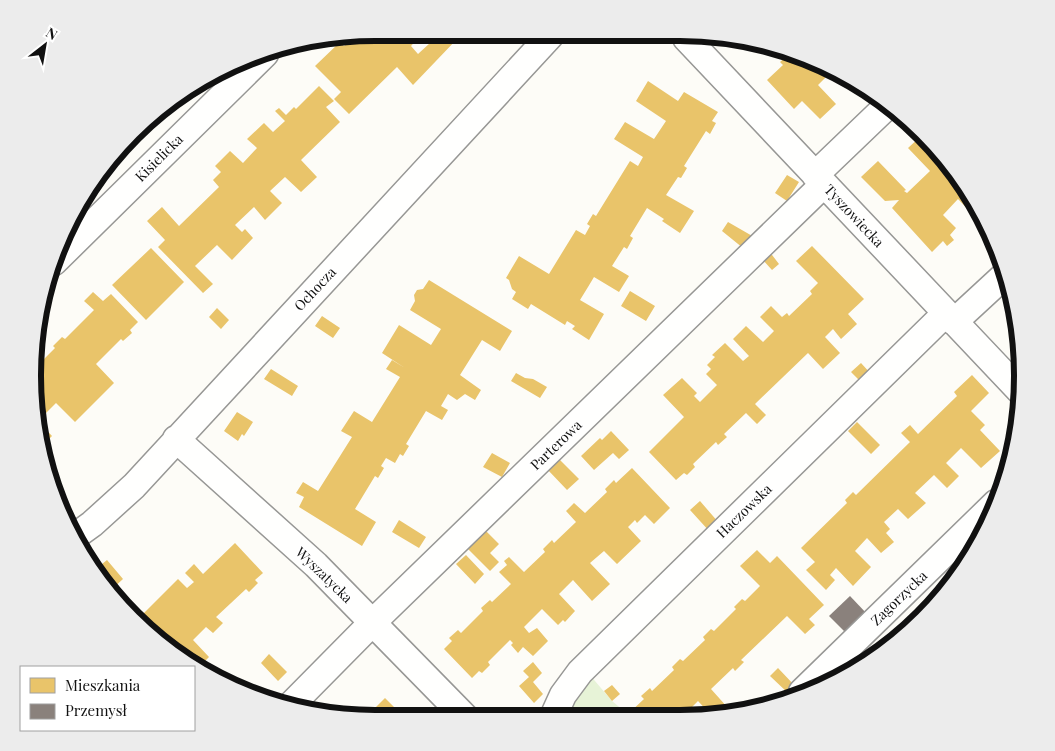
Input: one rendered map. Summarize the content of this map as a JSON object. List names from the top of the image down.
{
  "streets": {
    "street": [
      "Kisielicka",
      "Tyszowiecka",
      "Ochocza",
      "Parterowa",
      "Haczowska",
      "Wyszatycka",
      "Zagorzycka"
    ]
  },
  "crossings": [
    ["Tyszowiecka", "Parterowa"],
    ["Tyszowiecka", "Haczowska"],
    ["Ochocza", "Wyszatycka"],
    ["Parterowa", "Wyszatycka"]
  ],
  "legend": ["Mieszkania", "Przemysł"],
  "north": "top right"
}
